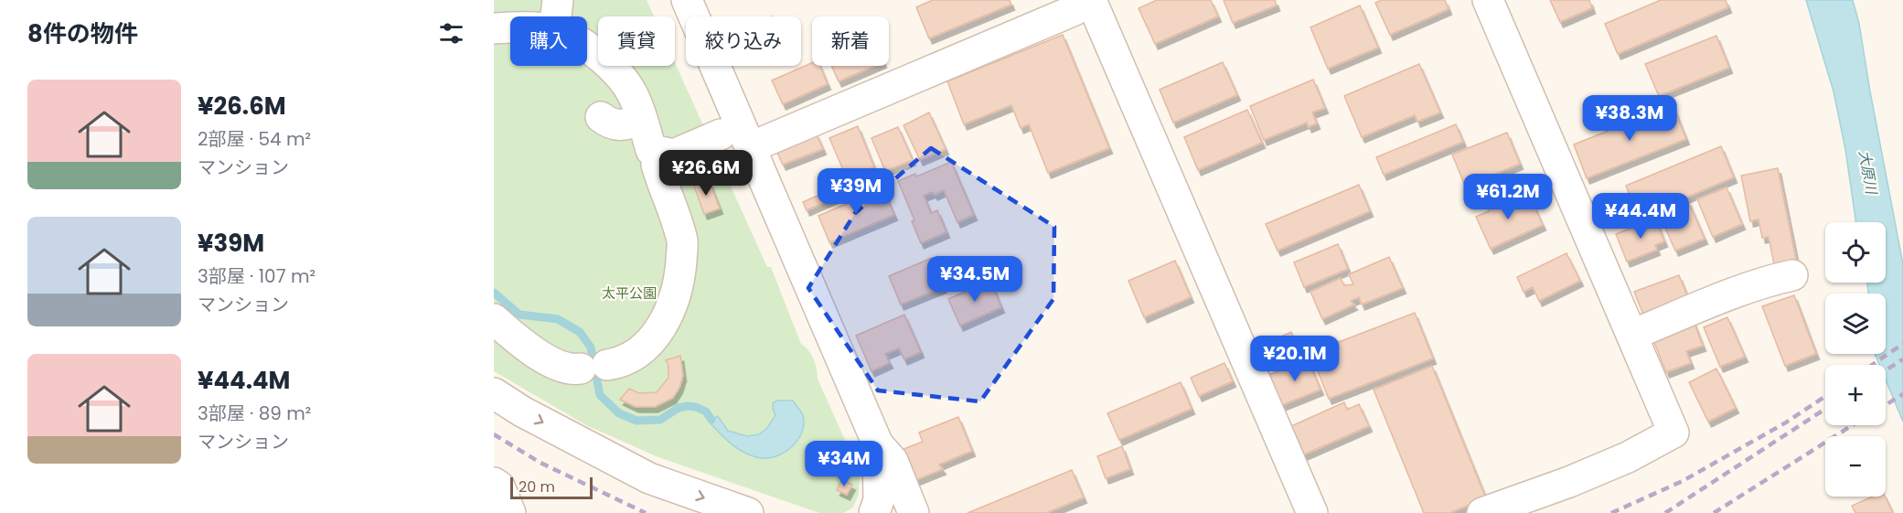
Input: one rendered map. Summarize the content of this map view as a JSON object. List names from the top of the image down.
{
  "water": ["大原川"],
  "parks": ["太平公園"],
  "scale_bar": "20 m",
  "page": {
    "heading": "8件の物件",
    "chip": [
      "購入",
      "賃貸",
      "絞り込み",
      "新着"
    ],
    "list": [
      {
        "name": "¥26.6M",
        "note": "2部屋 · 54 m² · マンション"
      },
      {
        "name": "¥39M",
        "note": "3部屋 · 107 m² · マンション"
      },
      {
        "name": "¥44.4M",
        "note": "3部屋 · 89 m² · マンション"
      }
    ],
    "price": [
      "¥38.3M",
      "¥26.6M",
      "¥39M",
      "¥61.2M",
      "¥44.4M",
      "¥34.5M",
      "¥20.1M",
      "¥34M"
    ],
    "map_buttons": ["+", "−"],
    "scale": "20 m"
  }
}
